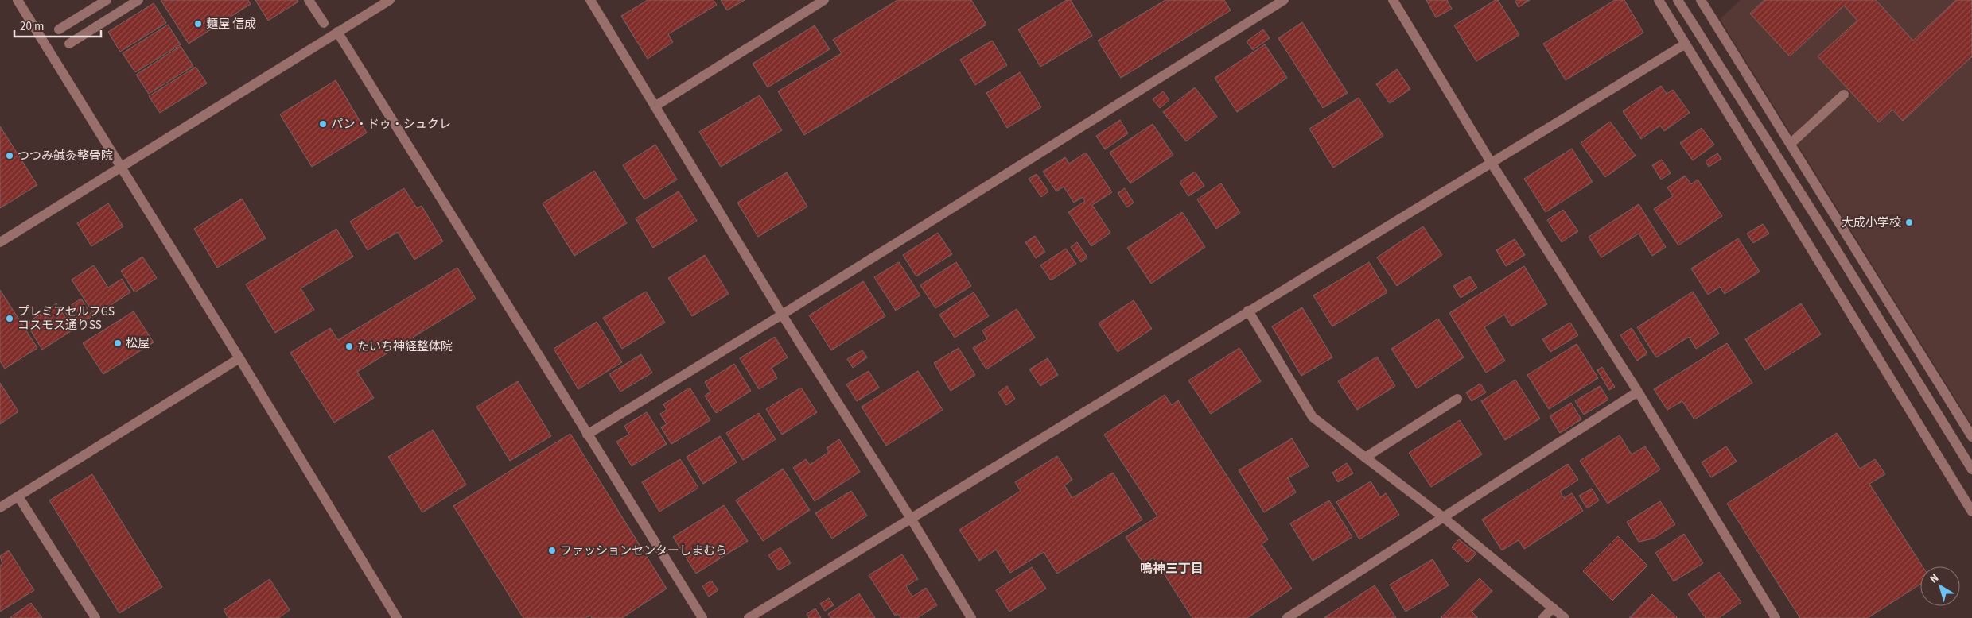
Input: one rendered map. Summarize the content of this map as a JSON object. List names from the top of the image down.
{
  "districts": ["鳴神三丁目"],
  "places": [
    "麺屋 信成",
    "パン・ドゥ・シュクレ",
    "つつみ鍼灸整骨院",
    "大成小学校",
    "プレミアセルフGS コスモス通りSS",
    "松屋",
    "たいち神経整体院",
    "ファッションセンターしまむら"
  ],
  "scale_bar": "20 m",
  "north": "top left"
}
